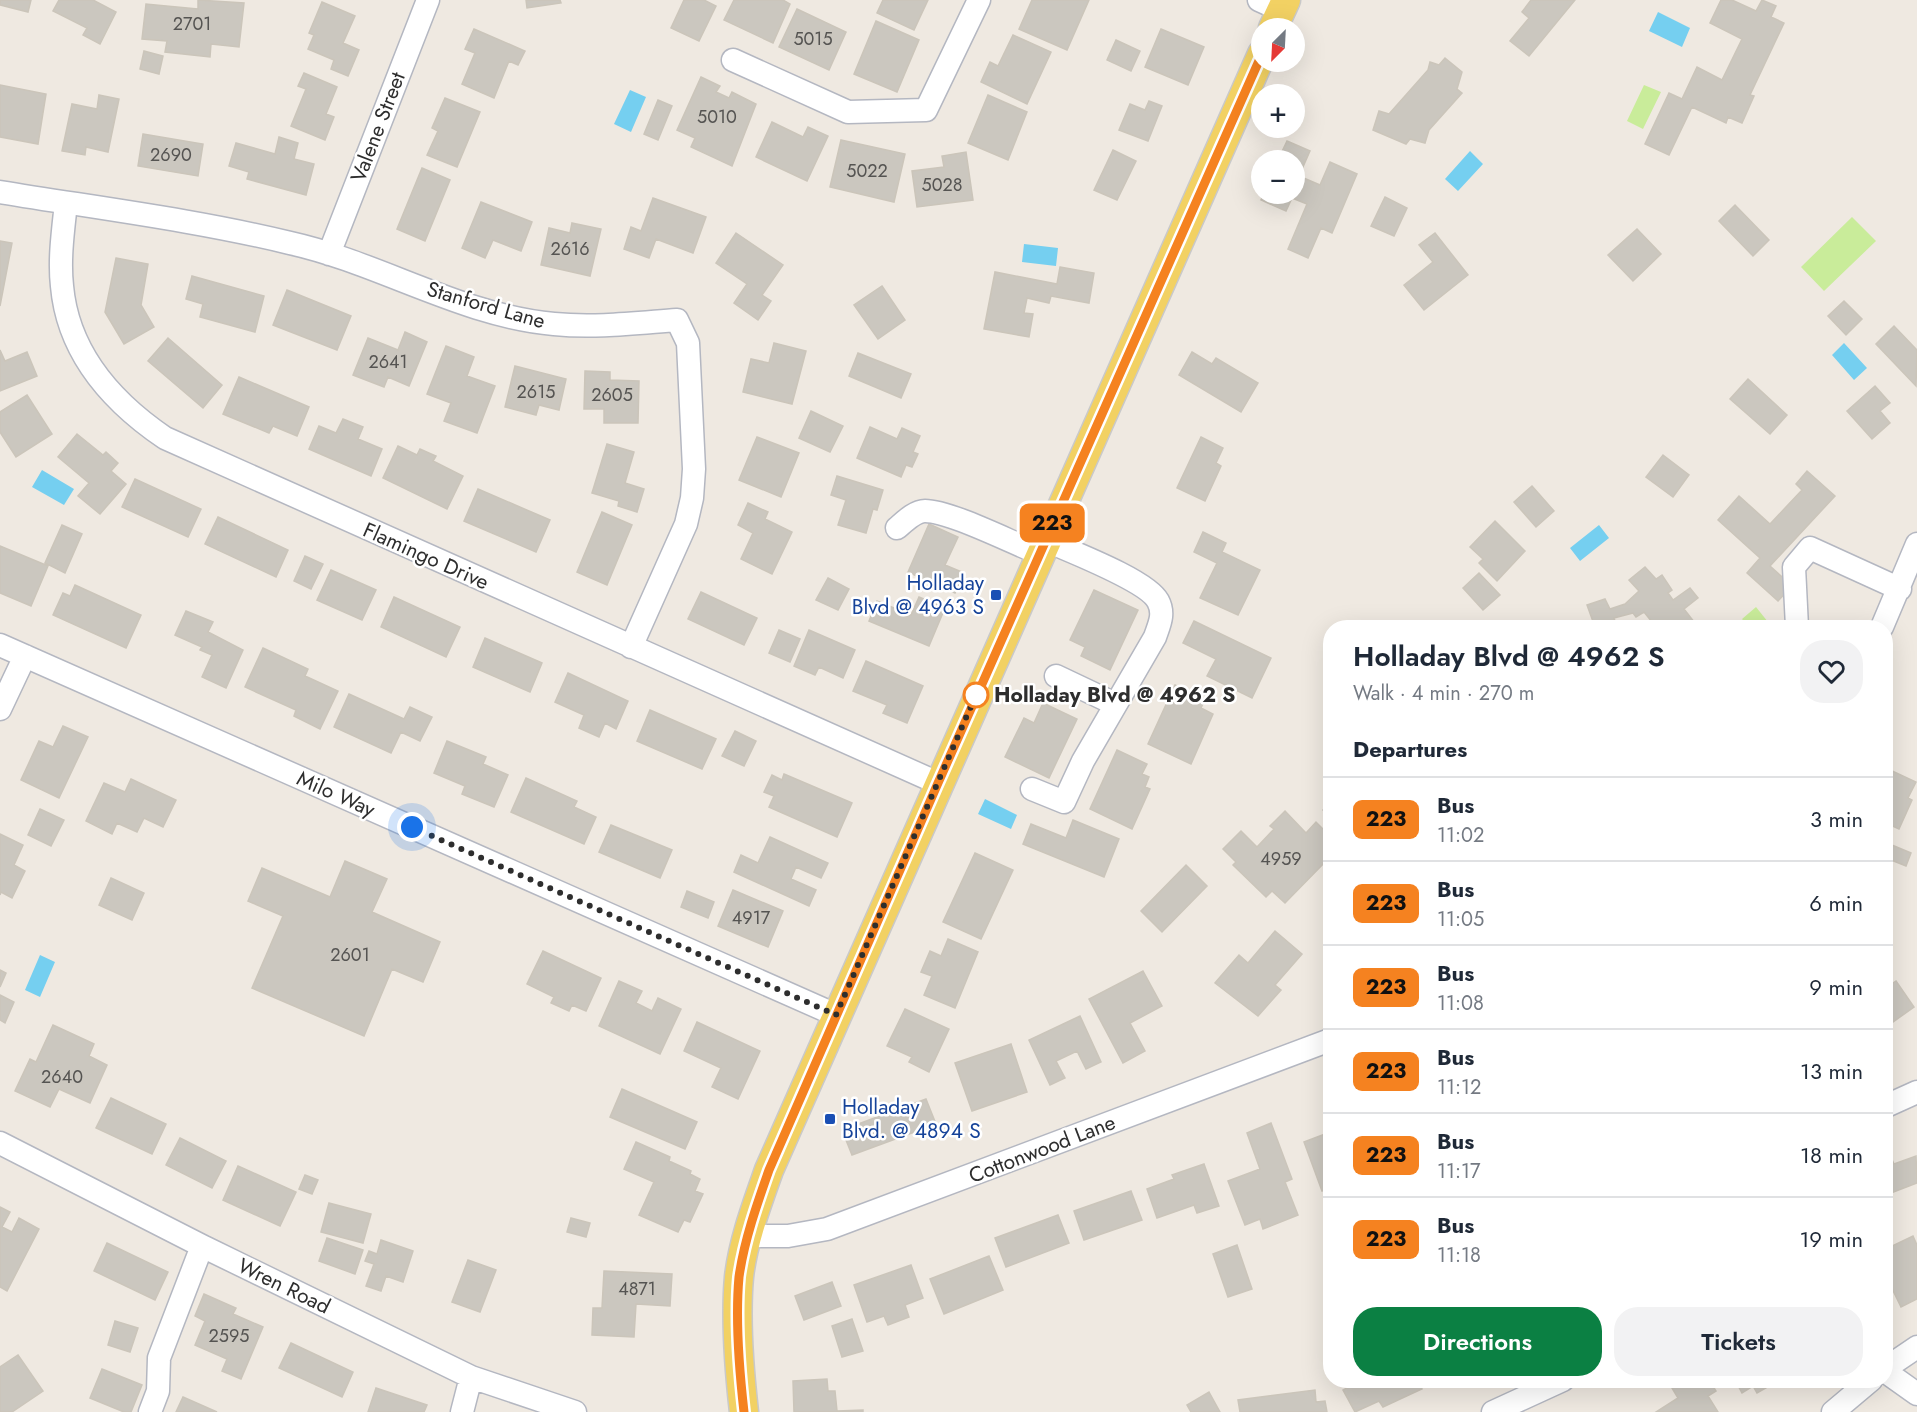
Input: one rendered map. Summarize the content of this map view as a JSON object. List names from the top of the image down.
{
  "streets": {
    "street": [
      "Valene Street",
      "Stanford Lane",
      "Flamingo Drive",
      "Milo Way",
      "Cottonwood Lane",
      "Wren Road"
    ]
  },
  "crossings": [
    ["Valene Street", "Stanford Lane"],
    ["Stanford Lane", "Flamingo Drive"]
  ],
  "places": {
    "transit": ["Holladay Blvd @ 4963 S", "Holladay Blvd. @ 4894 S"],
    "other": ["Holladay Blvd @ 4962 S"]
  },
  "lines": ["bus line 223"],
  "house_numbers": [
    "2701",
    "5015",
    "5010",
    "2690",
    "5022",
    "5028",
    "2616",
    "2641",
    "2615",
    "2605",
    "4959",
    "4917",
    "2601",
    "2640",
    "4871",
    "2595"
  ],
  "north": "bottom left",
  "page": {
    "on_map": "223",
    "map_buttons": ["+", "−"],
    "heading": [
      ["Holladay Blvd @ 4962 S", "Walk · 4 min · 270 m"],
      "Departures"
    ],
    "list": [
      {
        "mark": "223",
        "name": "Bus",
        "note": "11:02",
        "value": "3 min"
      },
      {
        "mark": "223",
        "name": "Bus",
        "note": "11:05",
        "value": "6 min"
      },
      {
        "mark": "223",
        "name": "Bus",
        "note": "11:08",
        "value": "9 min"
      },
      {
        "mark": "223",
        "name": "Bus",
        "note": "11:12",
        "value": "13 min"
      },
      {
        "mark": "223",
        "name": "Bus",
        "note": "11:17",
        "value": "18 min"
      },
      {
        "mark": "223",
        "name": "Bus",
        "note": "11:18",
        "value": "19 min"
      }
    ],
    "buttons": ["Directions", "Tickets"]
  }
}
